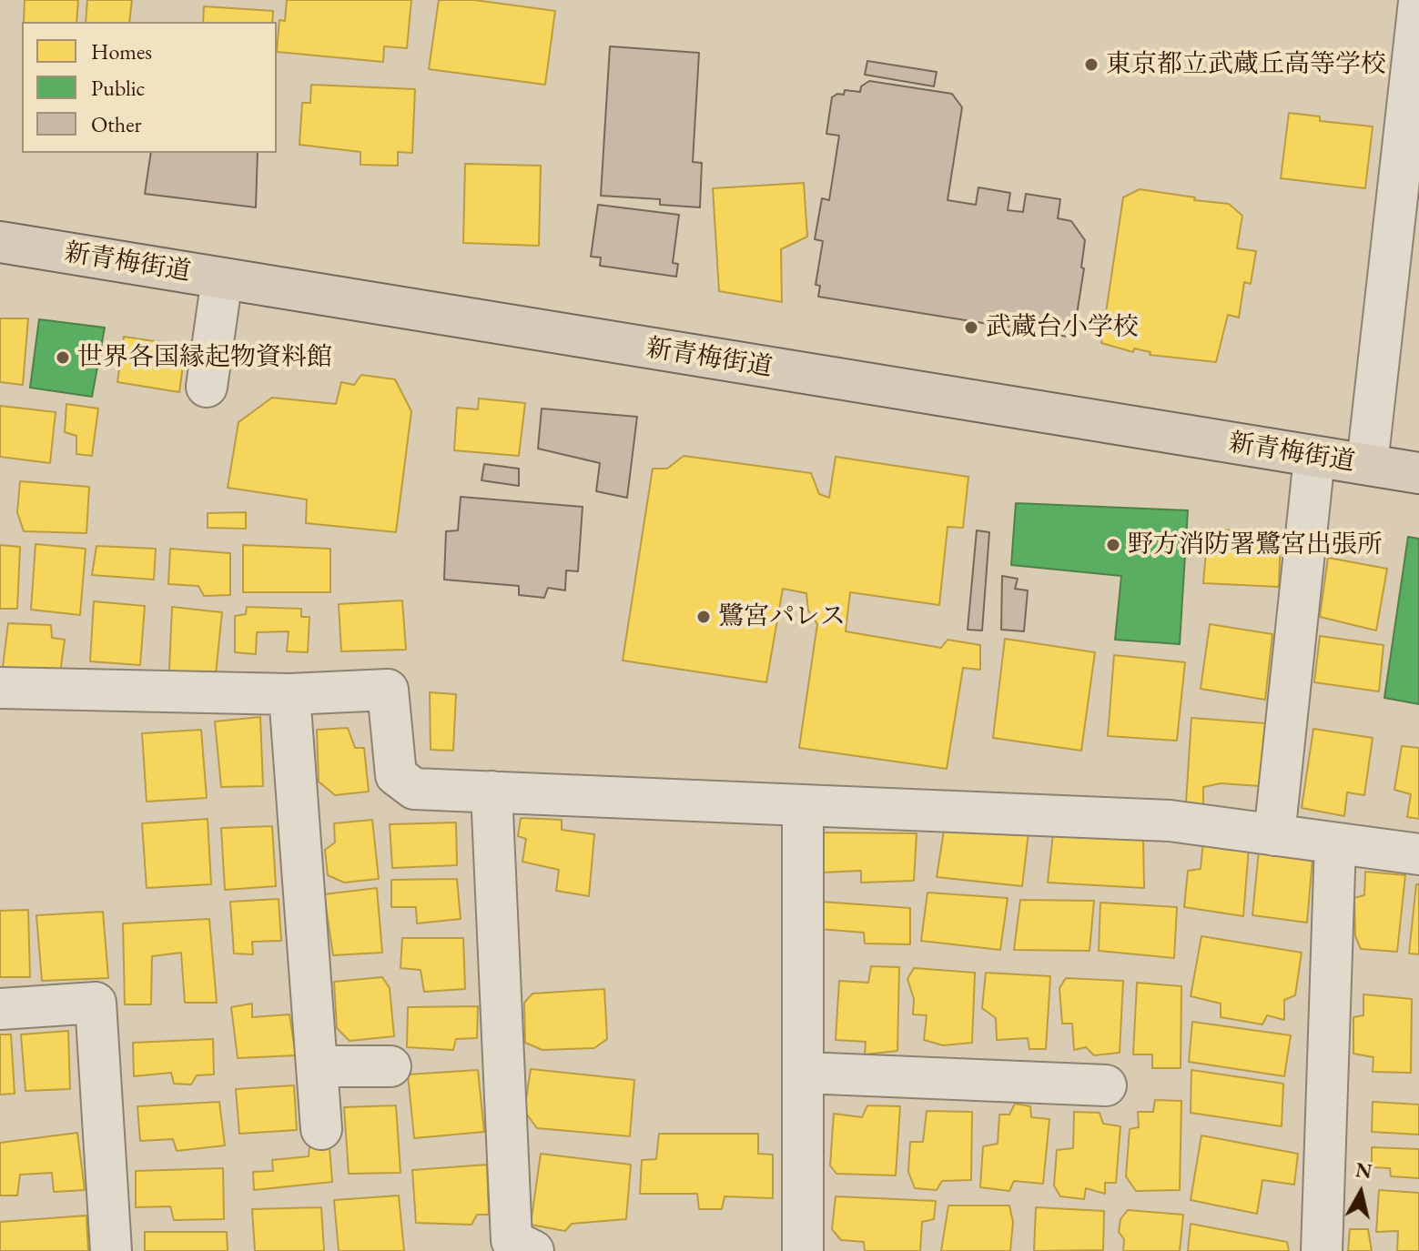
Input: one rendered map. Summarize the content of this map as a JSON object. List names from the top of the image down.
{
  "streets": {
    "main road": ["新青梅街道"]
  },
  "places": [
    "東京都立武蔵丘高等学校",
    "武蔵台小学校",
    "世界各国縁起物資料館",
    "野方消防署鷺宮出張所",
    "鷺宮パレス"
  ],
  "legend": ["Homes", "Public", "Other"],
  "north": "top"
}
